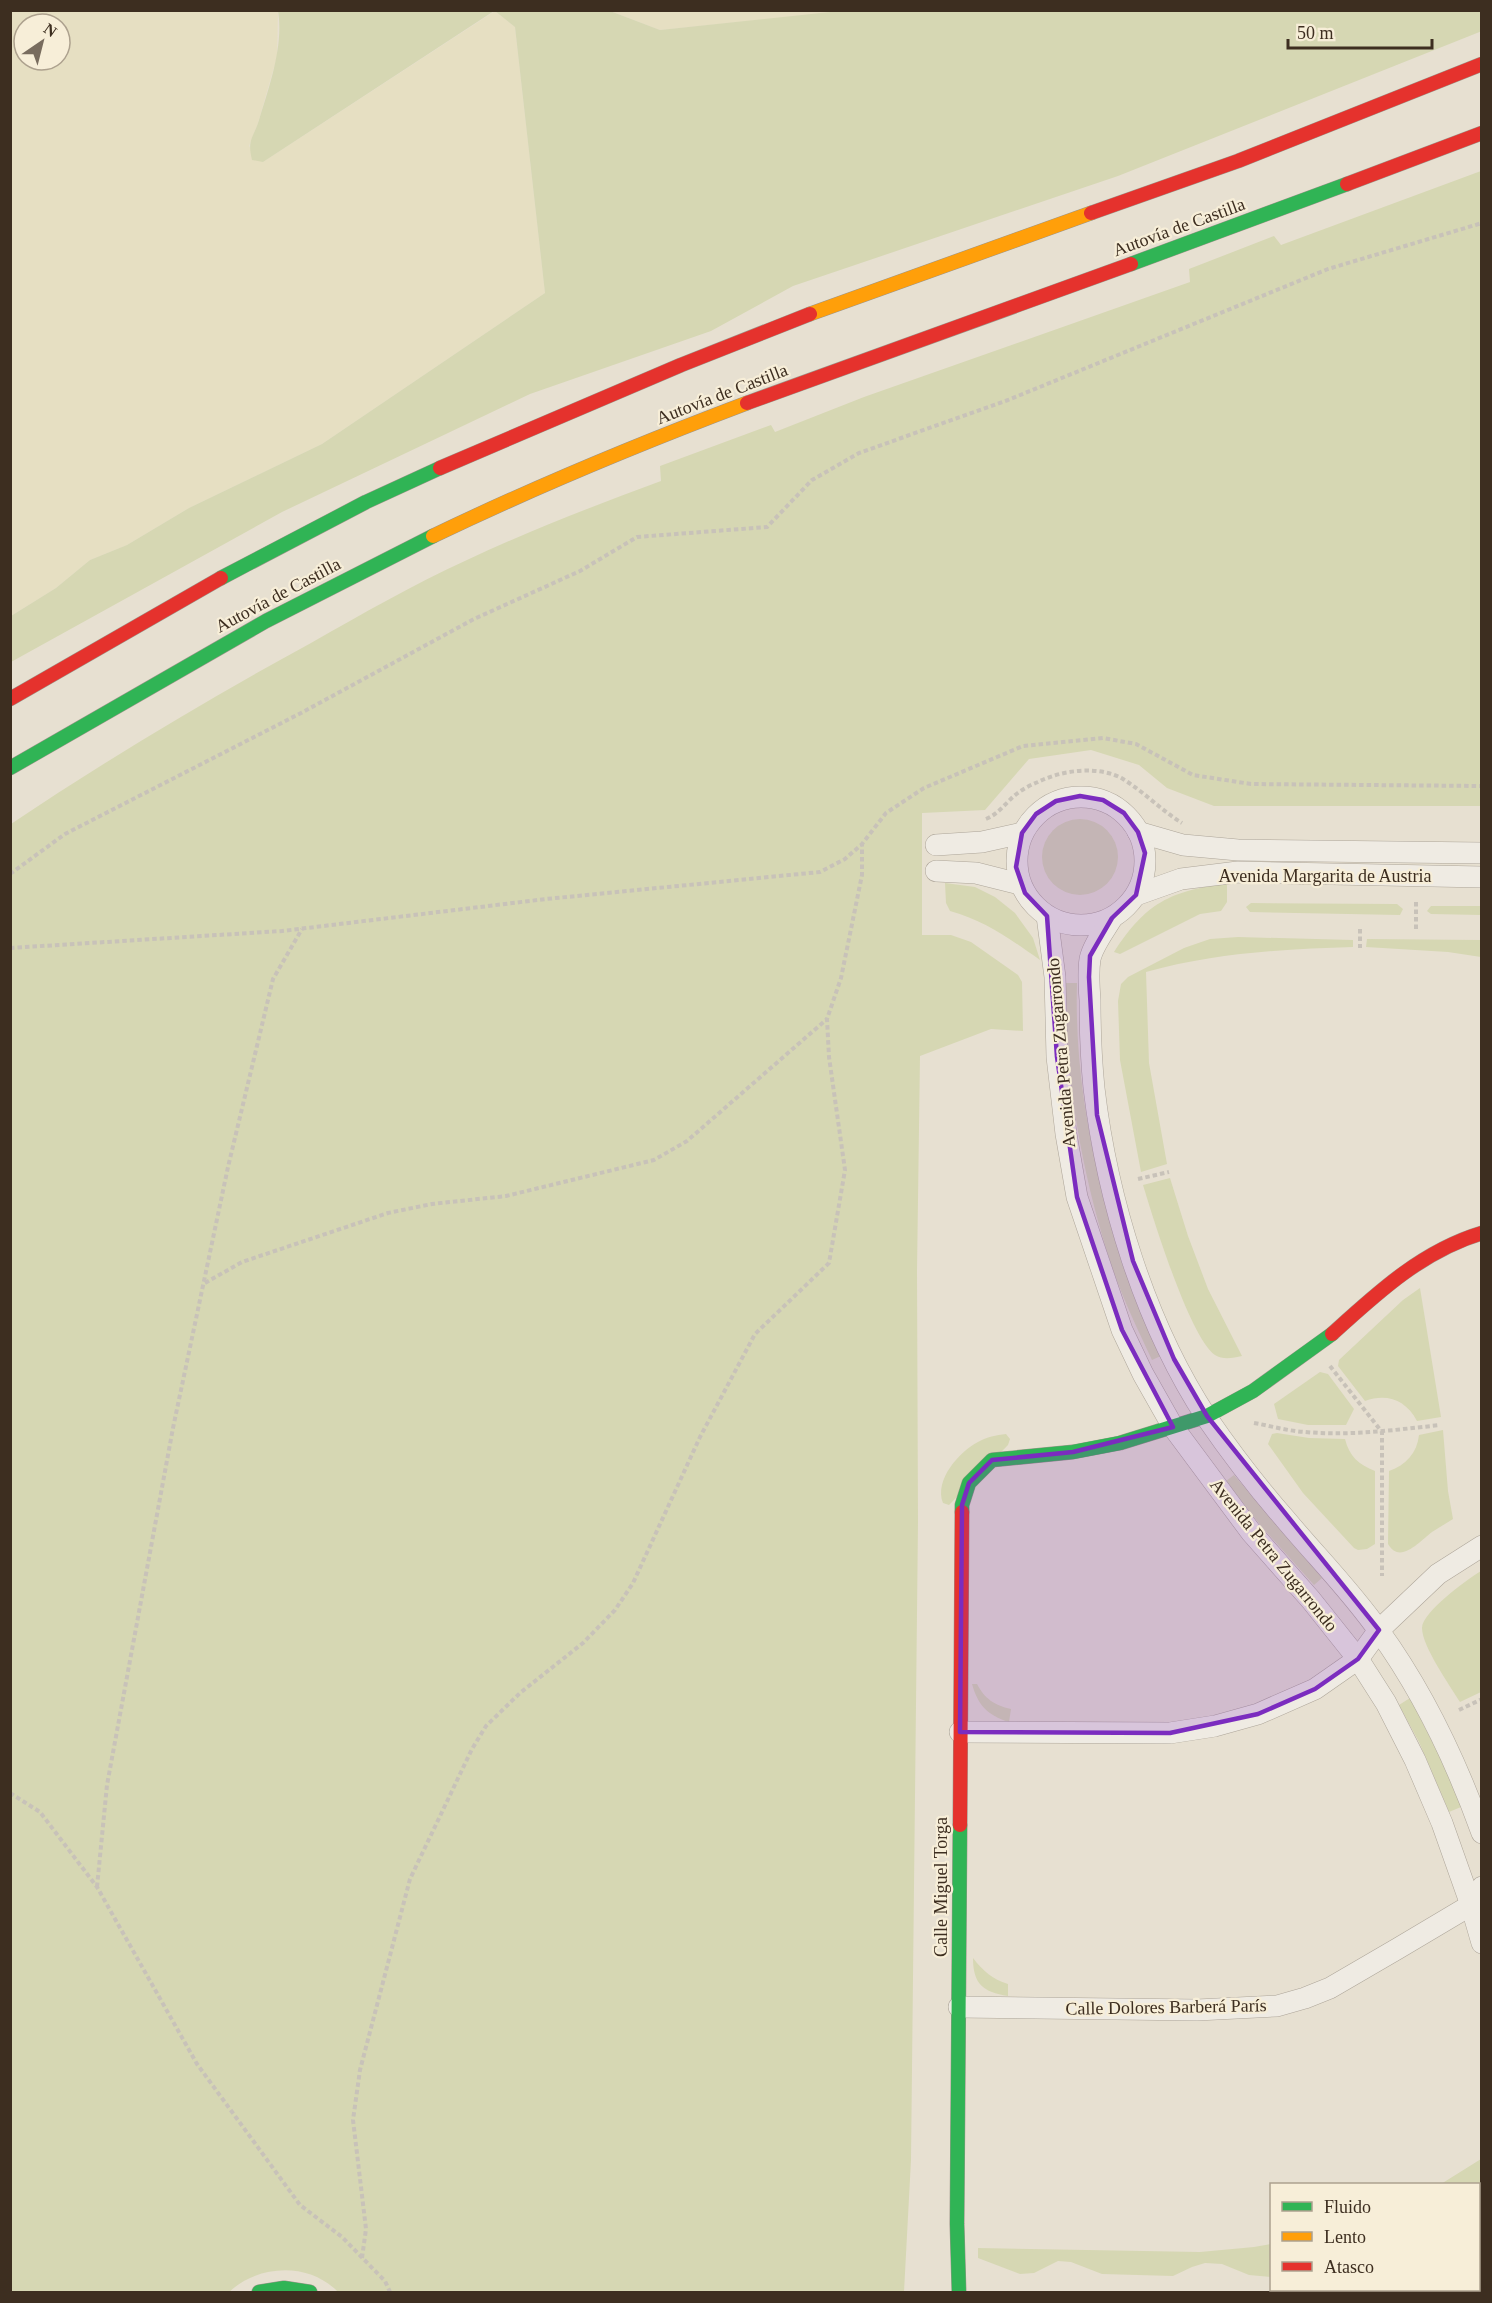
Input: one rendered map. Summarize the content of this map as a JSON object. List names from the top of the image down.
{
  "streets": {
    "main road": ["Autovía de Castilla", "Calle Miguel Torga"],
    "street": ["Avenida Margarita de Austria", "Avenida Petra Zugarrondo", "Calle Dolores Barberá París"]
  },
  "crossings": [
    ["Avenida Margarita de Austria", "Avenida Petra Zugarrondo"],
    ["Avenida Petra Zugarrondo", "Calle Miguel Torga"],
    ["Avenida Petra Zugarrondo", "Calle Dolores Barberá París"],
    ["Calle Miguel Torga", "Calle Dolores Barberá París"]
  ],
  "legend": ["Fluido", "Lento", "Atasco"],
  "scale_bar": "50 m",
  "north": "top right"
}
